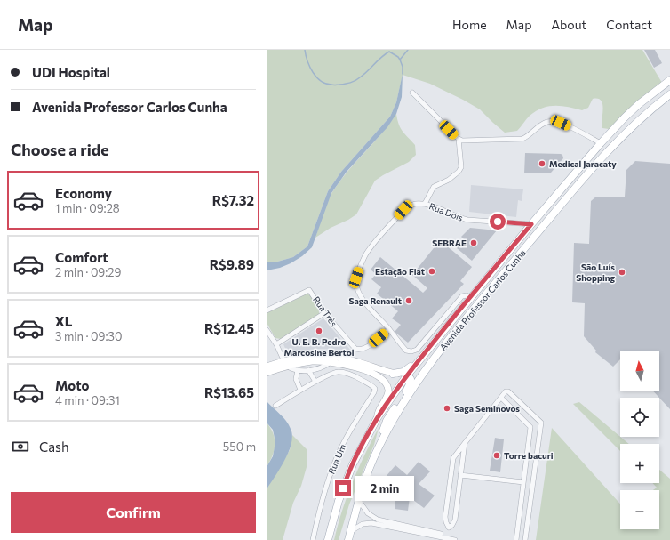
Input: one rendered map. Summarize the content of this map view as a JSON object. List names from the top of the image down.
{
  "streets": {
    "main road": ["Avenida Professor Carlos Cunha"],
    "street": ["Rua Dois", "Rua Três", "Rua Um"]
  },
  "crossings": [
    ["Rua Dois", "Avenida Professor Carlos Cunha"]
  ],
  "places": [
    "Medical Jaracaty",
    "SEBRAE",
    "Estação Fiat",
    "São Luís Shopping",
    "Saga Renault",
    "U. E. B. Pedro Marcosine Bertol",
    "Saga Seminovos",
    "Torre bacuri"
  ],
  "north": "top",
  "page": {
    "header": "Map",
    "nav": [
      "Home",
      "Map",
      "About",
      "Contact"
    ],
    "banner": ["UDI Hospital", "Avenida Professor Carlos Cunha"],
    "heading": "Choose a ride",
    "list": [
      {
        "name": "Economy",
        "note": "1 min · 09:28",
        "value": "R$7.32"
      },
      {
        "name": "Comfort",
        "note": "2 min · 09:29",
        "value": "R$9.89"
      },
      {
        "name": "XL",
        "note": "3 min · 09:30",
        "value": "R$12.45"
      },
      {
        "name": "Moto",
        "note": "4 min · 09:31",
        "value": "R$13.65"
      }
    ],
    "map_buttons": ["+", "−"],
    "pay": ["Cash", "550 m"],
    "bubble": "2 min",
    "buttons": "Confirm"
  }
}
